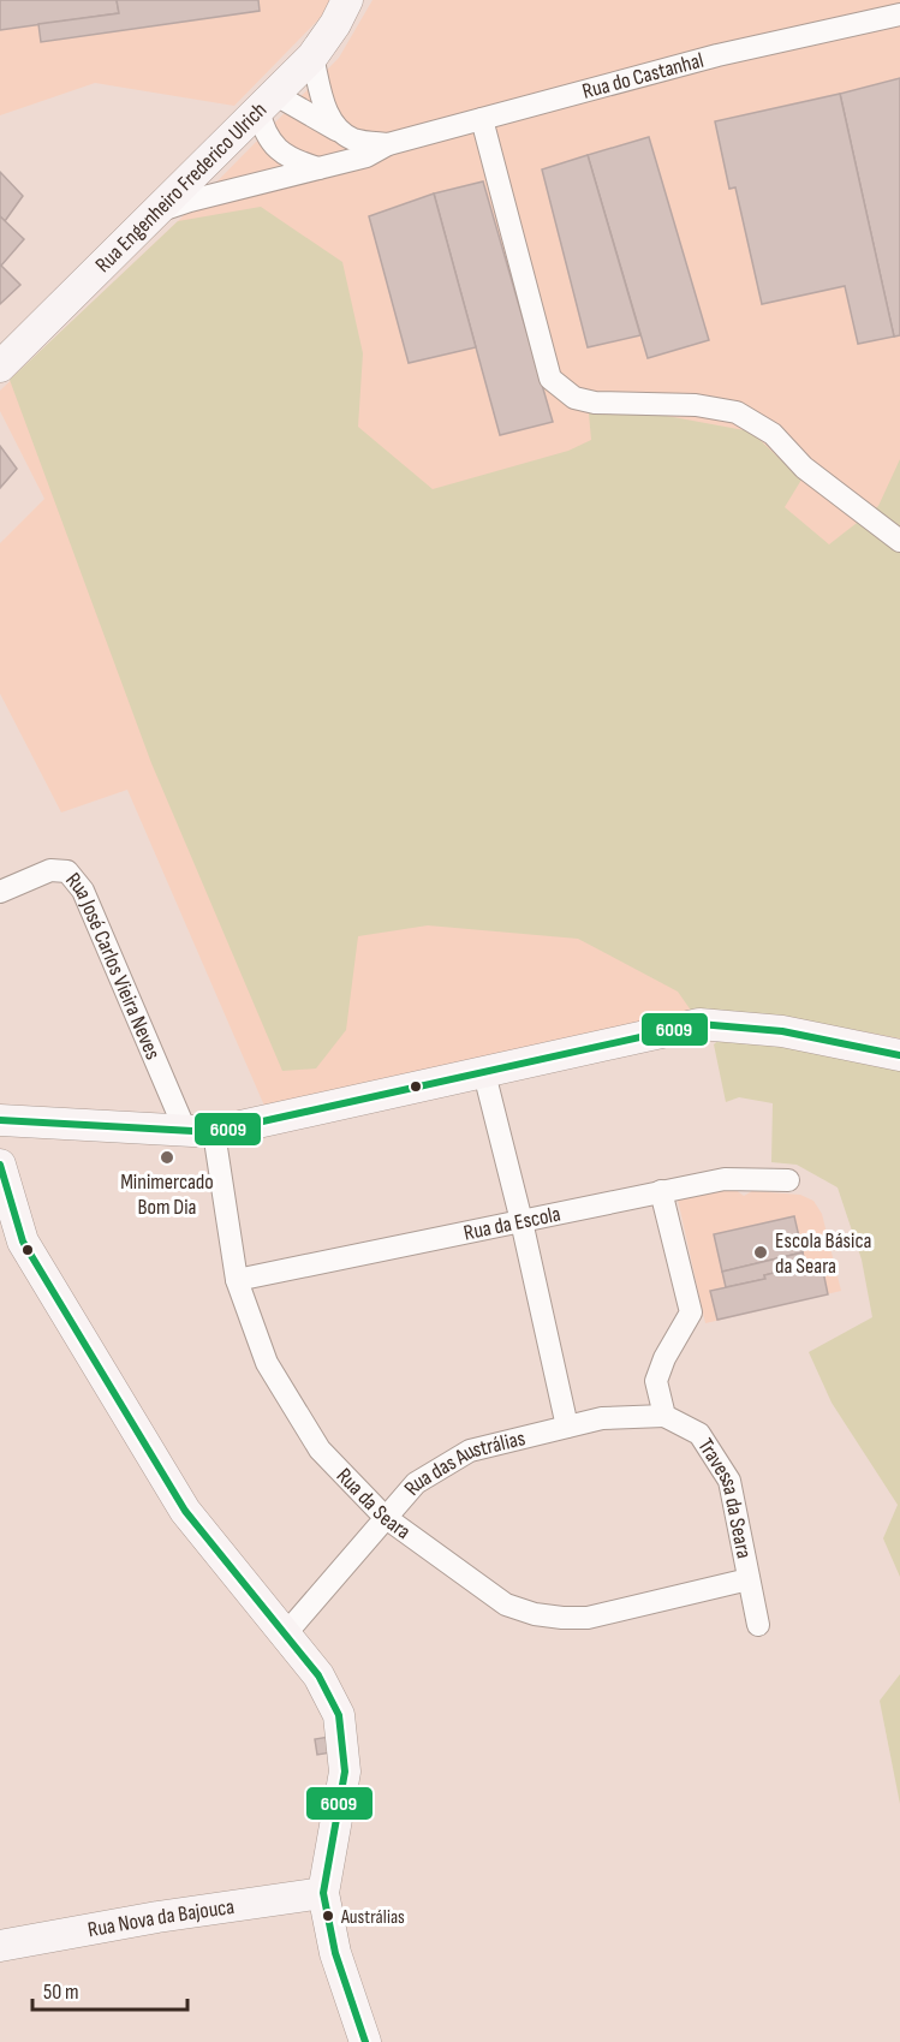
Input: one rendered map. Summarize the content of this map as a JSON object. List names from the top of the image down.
{
  "streets": {
    "street": [
      "Rua do Castanhal",
      "Rua Engenheiro Frederico Ulrich",
      "Rua José Carlos Vieira Neves",
      "Rua da Escola",
      "Rua das Austrálias",
      "Travessa da Seara",
      "Rua da Seara",
      "Rua Nova da Bajouca"
    ]
  },
  "crossings": [
    ["Rua do Castanhal", "Rua Engenheiro Frederico Ulrich"],
    ["Rua José Carlos Vieira Neves", "Rua da Seara"],
    ["Rua da Escola", "Rua da Seara"],
    ["Rua das Austrálias", "Travessa da Seara"],
    ["Rua das Austrálias", "Rua da Seara"],
    ["Travessa da Seara", "Rua da Seara"]
  ],
  "places": ["Minimercado Bom Dia", "Escola Básica da Seara", "Austrálias"],
  "lines": ["transit line 6009"],
  "scale_bar": "50 m"
}
